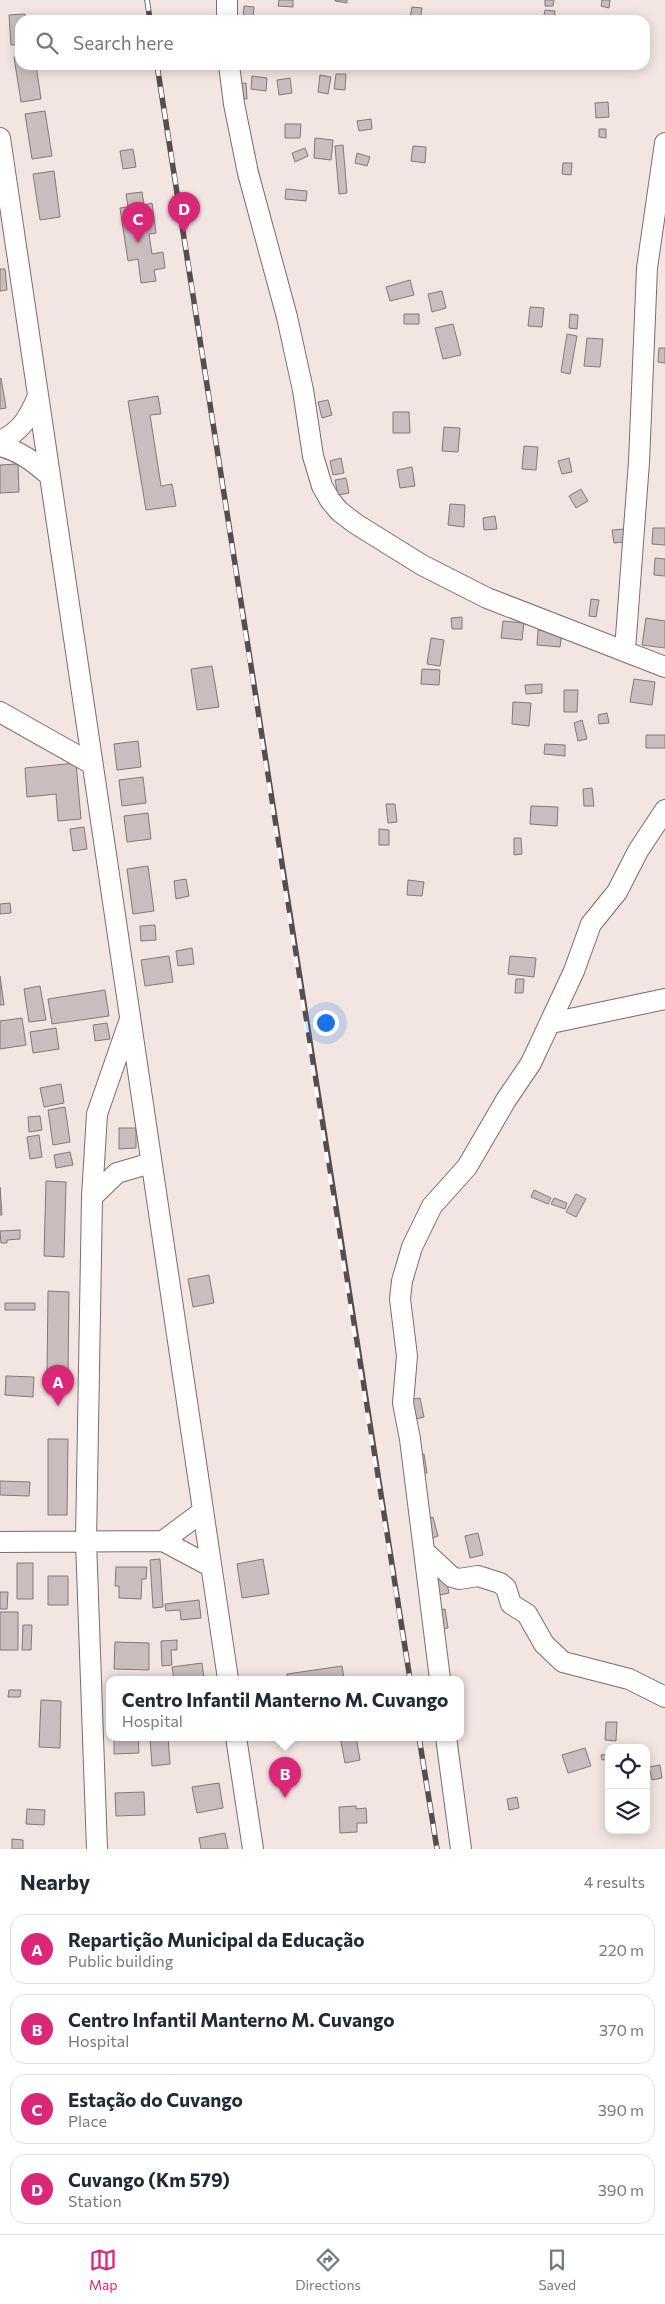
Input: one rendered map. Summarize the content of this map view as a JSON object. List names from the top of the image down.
{
  "page": {
    "search": "Search here",
    "pins": [
      "D",
      "C",
      "A",
      "B"
    ],
    "popup": ["Centro Infantil Manterno M. Cuvango", "Hospital"],
    "heading": ["Nearby", "4 results"],
    "list": [
      {
        "mark": "A",
        "name": "Repartição Municipal da Educação",
        "note": "Public building",
        "value": "220 m"
      },
      {
        "mark": "B",
        "name": "Centro Infantil Manterno M. Cuvango",
        "note": "Hospital",
        "value": "370 m"
      },
      {
        "mark": "C",
        "name": "Estação do Cuvango",
        "note": "Place",
        "value": "390 m"
      },
      {
        "mark": "D",
        "name": "Cuvango (Km 579)",
        "note": "Station",
        "value": "390 m"
      }
    ],
    "nav": ["Map", "Directions", "Saved"]
  }
}
